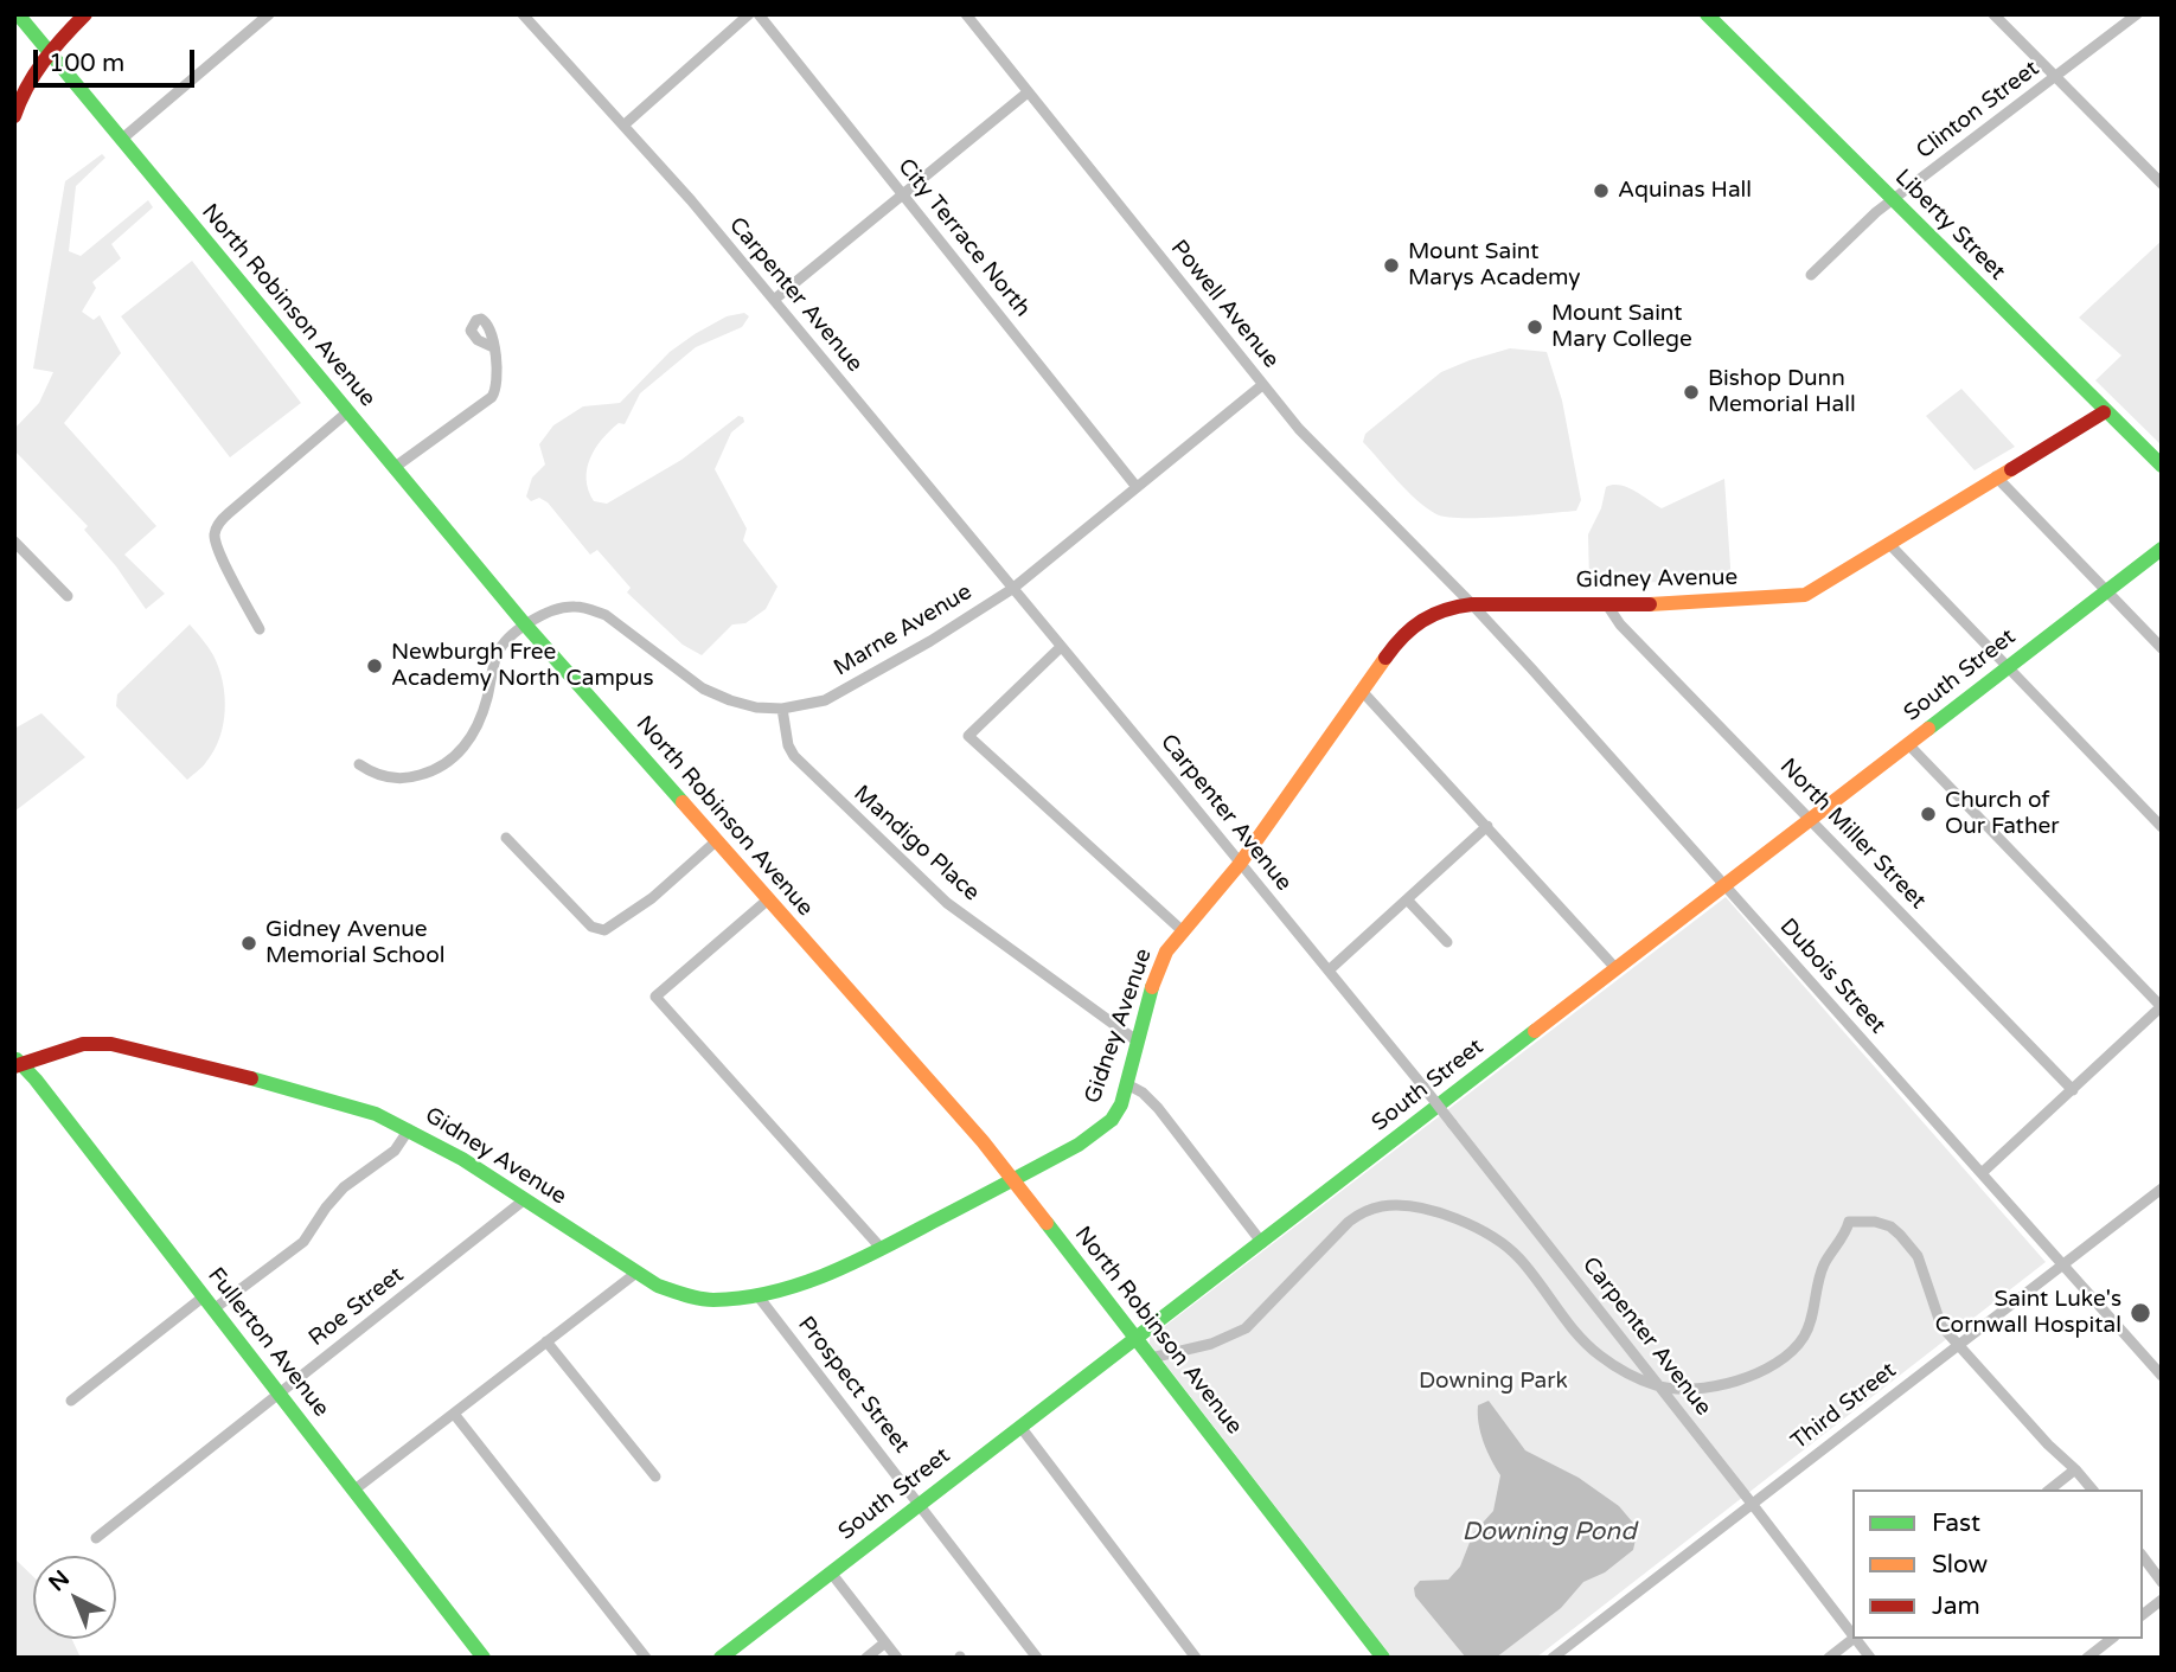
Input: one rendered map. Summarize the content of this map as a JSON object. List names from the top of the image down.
{
  "streets": {
    "main road": [
      "Liberty Street",
      "North Robinson Avenue",
      "Gidney Avenue",
      "South Street",
      "Fullerton Avenue"
    ],
    "street": [
      "Clinton Street",
      "City Terrace North",
      "Carpenter Avenue",
      "Powell Avenue",
      "Marne Avenue",
      "North Miller Street",
      "Mandigo Place",
      "Dubois Street",
      "Roe Street",
      "Prospect Street",
      "Third Street"
    ]
  },
  "crossings": [
    ["Clinton Street", "Liberty Street"],
    ["Liberty Street", "Gidney Avenue"],
    ["City Terrace North", "Marne Avenue"],
    ["Carpenter Avenue", "Gidney Avenue"],
    ["Carpenter Avenue", "Marne Avenue"],
    ["Carpenter Avenue", "Third Street"],
    ["Powell Avenue", "Gidney Avenue"],
    ["Powell Avenue", "Marne Avenue"],
    ["Powell Avenue", "Dubois Street"],
    ["North Robinson Avenue", "Gidney Avenue"],
    ["North Robinson Avenue", "Marne Avenue"],
    ["North Robinson Avenue", "South Street"],
    ["Gidney Avenue", "North Miller Street"],
    ["Gidney Avenue", "Mandigo Place"],
    ["Gidney Avenue", "Dubois Street"],
    ["Gidney Avenue", "Roe Street"],
    ["Gidney Avenue", "Fullerton Avenue"],
    ["Gidney Avenue", "Prospect Street"],
    ["Marne Avenue", "Mandigo Place"],
    ["South Street", "North Miller Street"],
    ["South Street", "Dubois Street"],
    ["South Street", "Prospect Street"],
    ["Dubois Street", "Third Street"],
    ["Roe Street", "Fullerton Avenue"]
  ],
  "water": ["Downing Pond"],
  "parks": ["Downing Park"],
  "places": [
    "Aquinas Hall",
    "Mount Saint Marys Academy",
    "Mount Saint Mary College",
    "Bishop Dunn Memorial Hall",
    "Newburgh Free Academy North Campus",
    "Church of Our Father",
    "Gidney Avenue Memorial School",
    "Saint Luke's Cornwall Hospital"
  ],
  "legend": ["Fast", "Slow", "Jam"],
  "scale_bar": "100 m",
  "north": "top left"
}
